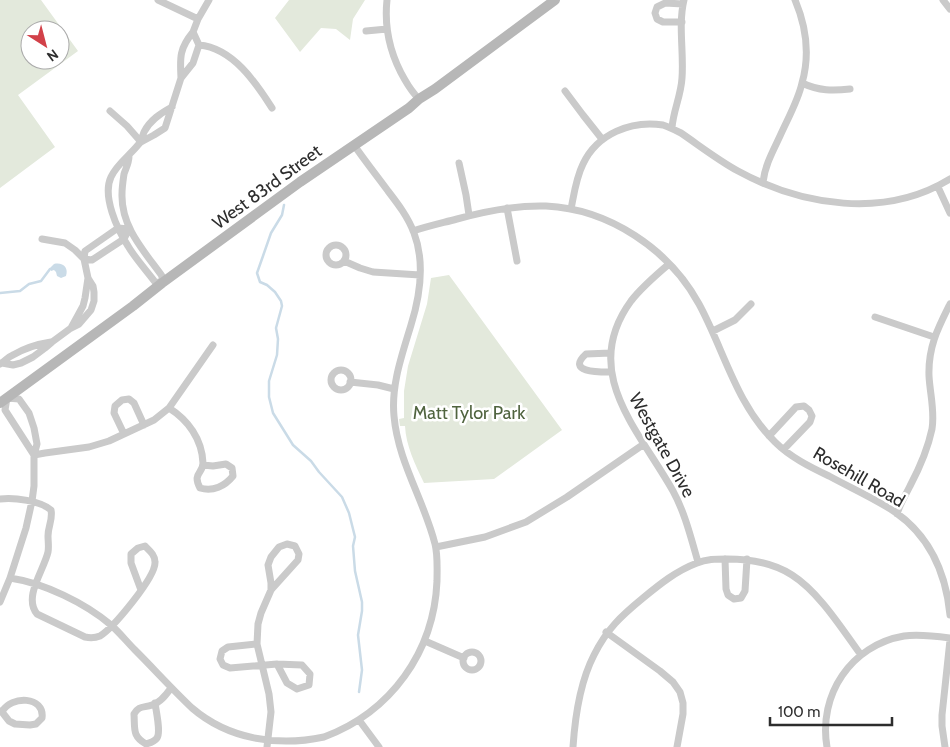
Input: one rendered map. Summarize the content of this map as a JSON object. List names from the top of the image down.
{
  "streets": {
    "street": ["West 83rd Street", "Westgate Drive", "Rosehill Road"]
  },
  "crossings": [
    ["Westgate Drive", "Rosehill Road"]
  ],
  "parks": ["Matt Tylor Park"],
  "scale_bar": "100 m",
  "north": "bottom right"
}
